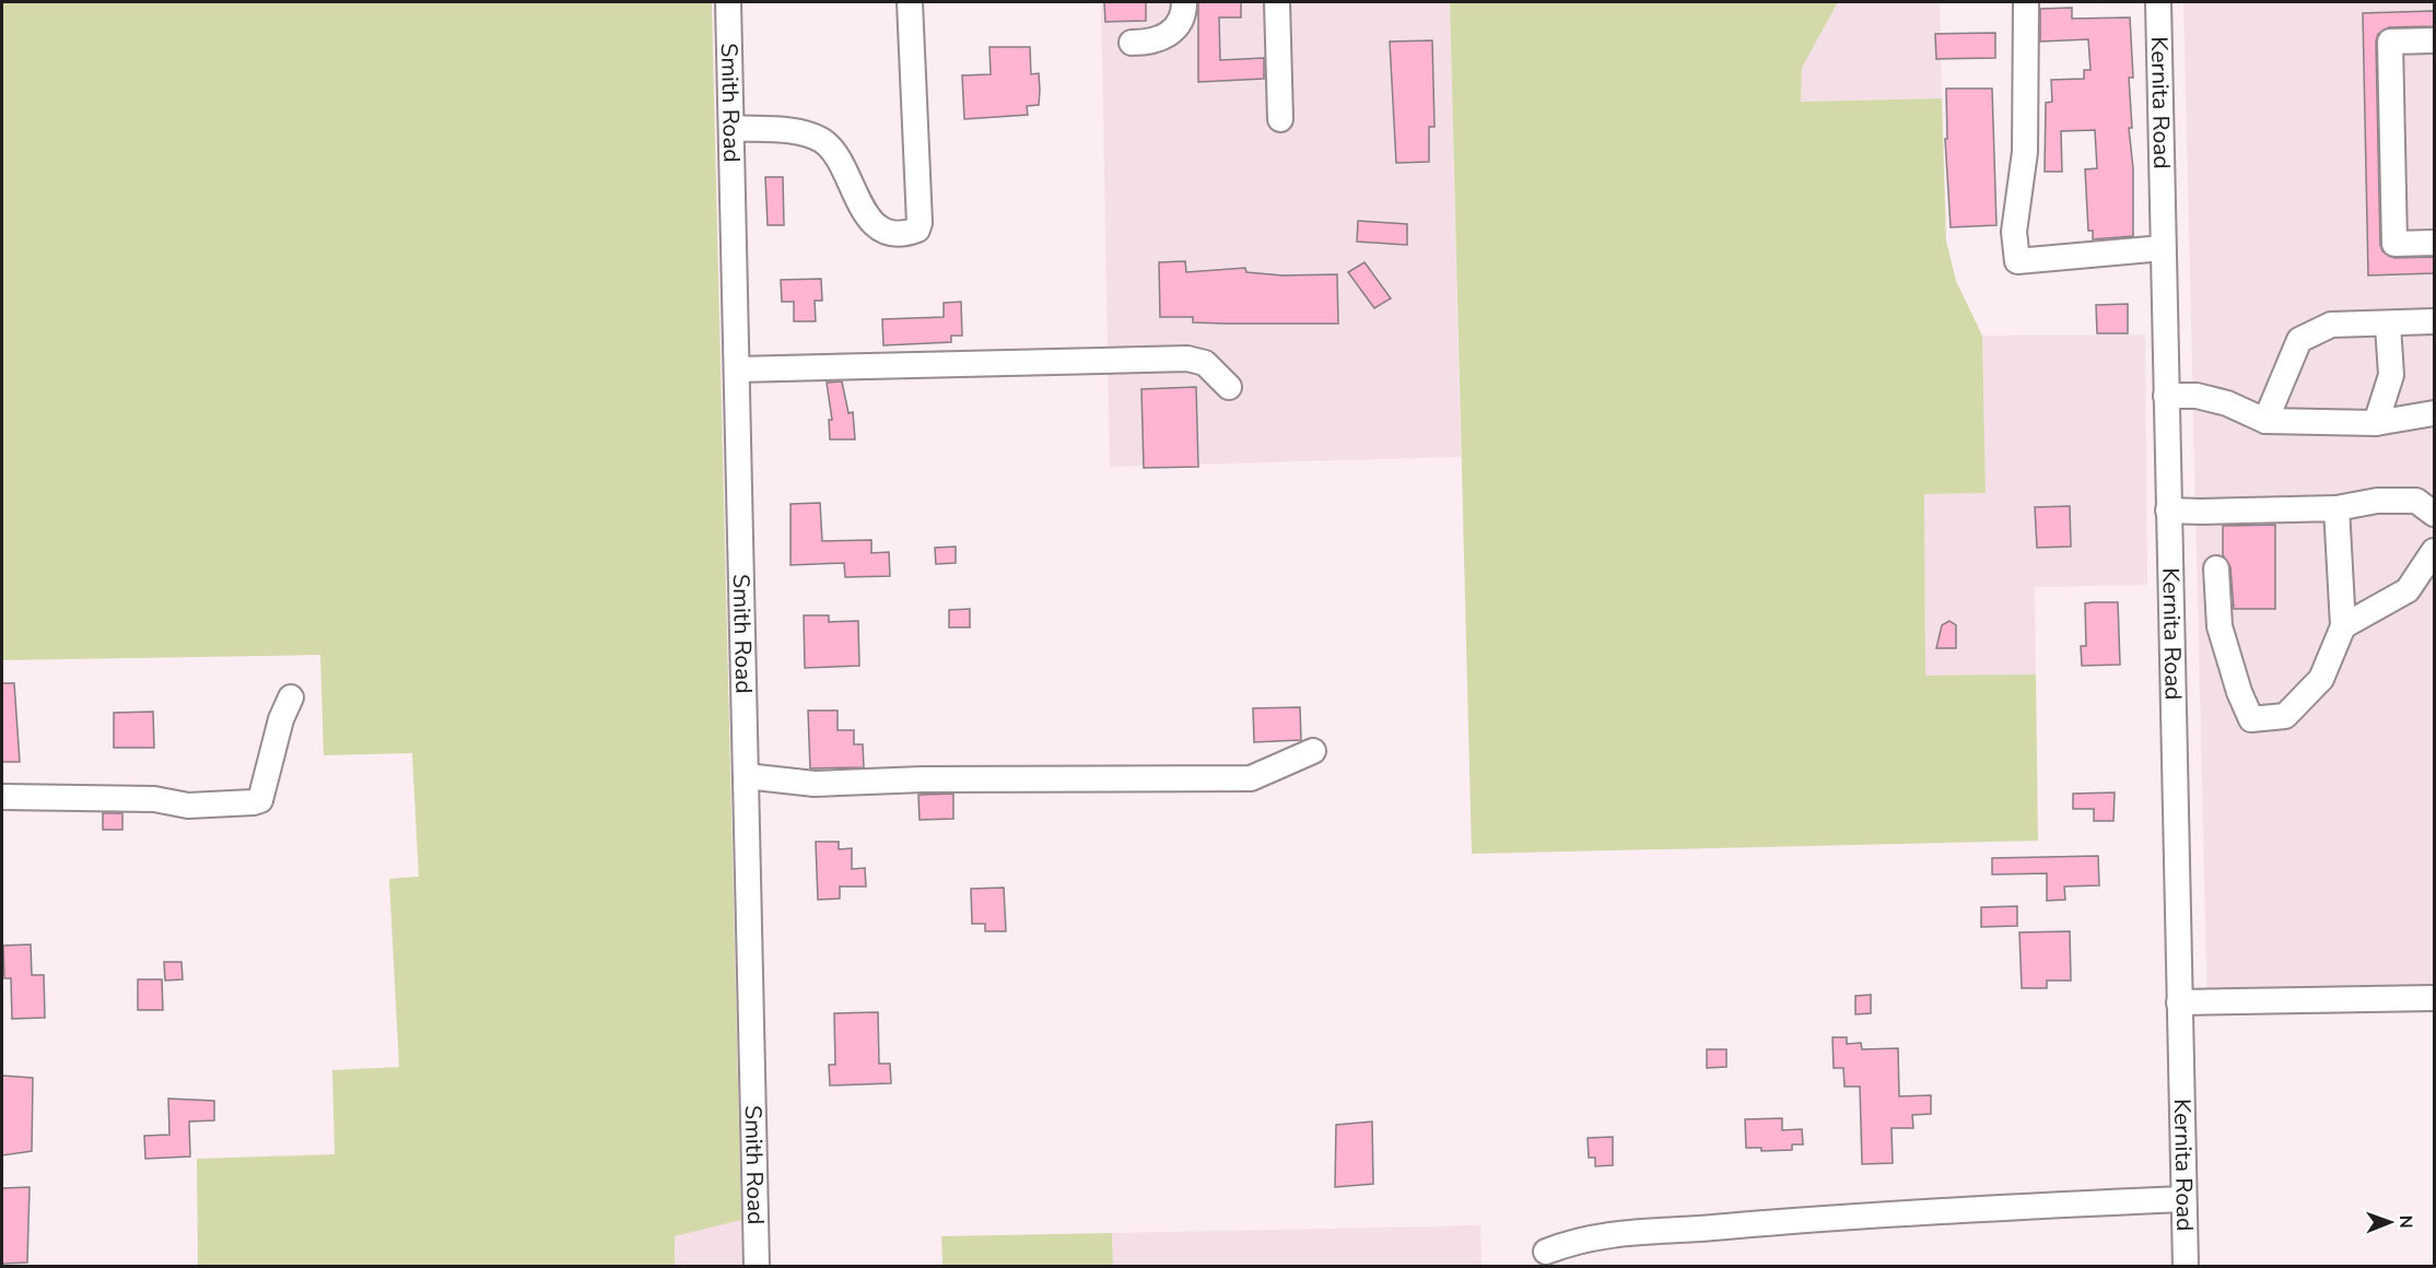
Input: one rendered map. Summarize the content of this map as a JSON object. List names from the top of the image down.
{
  "streets": {
    "street": ["Smith Road", "Kernita Road"]
  },
  "north": "right"
}
